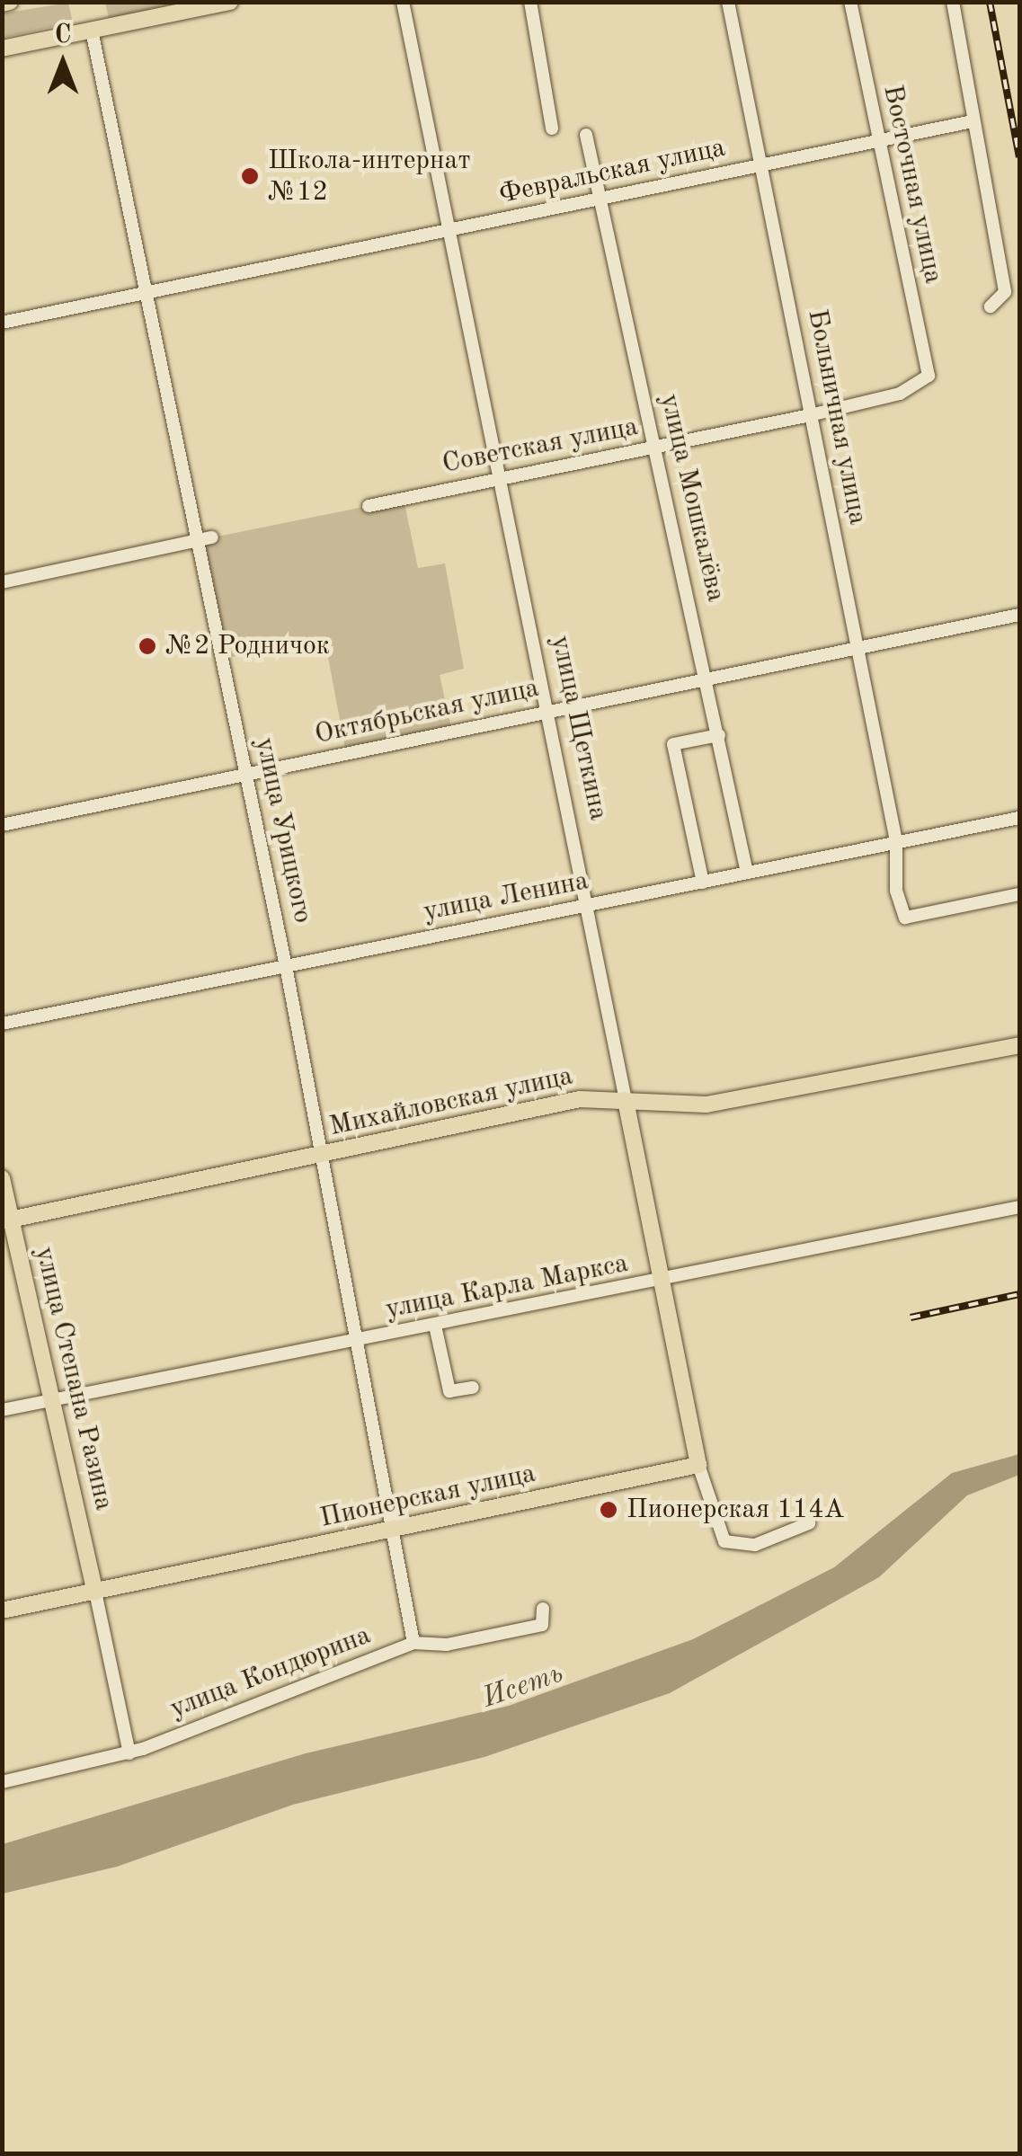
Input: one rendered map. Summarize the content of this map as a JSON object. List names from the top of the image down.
{
  "streets": {
    "main road": [
      "улица Щеткина",
      "Михайловская улица",
      "улица Степана Разина",
      "Пионерская улица"
    ],
    "street": [
      "Февральская улица",
      "Восточная улица",
      "Больничная улица",
      "Советская улица",
      "улица Мошкалёва",
      "Октябрьская улица",
      "улица Урицкого",
      "улица Ленина",
      "улица Карла Маркса",
      "улица Кондюрина"
    ]
  },
  "crossings": [
    ["Февральская улица", "Восточная улица"],
    ["Февральская улица", "Больничная улица"],
    ["Февральская улица", "улица Мошкалёва"],
    ["Февральская улица", "улица Щеткина"],
    ["Февральская улица", "улица Урицкого"],
    ["Восточная улица", "Советская улица"],
    ["Больничная улица", "Советская улица"],
    ["Больничная улица", "Октябрьская улица"],
    ["Больничная улица", "улица Ленина"],
    ["Советская улица", "улица Мошкалёва"],
    ["Советская улица", "улица Щеткина"],
    ["улица Мошкалёва", "Октябрьская улица"],
    ["улица Мошкалёва", "улица Ленина"],
    ["Октябрьская улица", "улица Щеткина"],
    ["Октябрьская улица", "улица Урицкого"],
    ["улица Щеткина", "улица Ленина"],
    ["улица Щеткина", "Михайловская улица"],
    ["улица Щеткина", "улица Карла Маркса"],
    ["улица Щеткина", "Пионерская улица"],
    ["улица Урицкого", "улица Ленина"],
    ["улица Урицкого", "Михайловская улица"],
    ["улица Урицкого", "улица Карла Маркса"],
    ["улица Урицкого", "Пионерская улица"],
    ["улица Урицкого", "улица Кондюрина"],
    ["Михайловская улица", "улица Степана Разина"],
    ["улица Карла Маркса", "улица Степана Разина"],
    ["улица Степана Разина", "Пионерская улица"]
  ],
  "water": ["Исеть"],
  "places": ["Школа-интернат №12", "№2 Родничок", "Пионерская 114А"],
  "north": "top"
}
